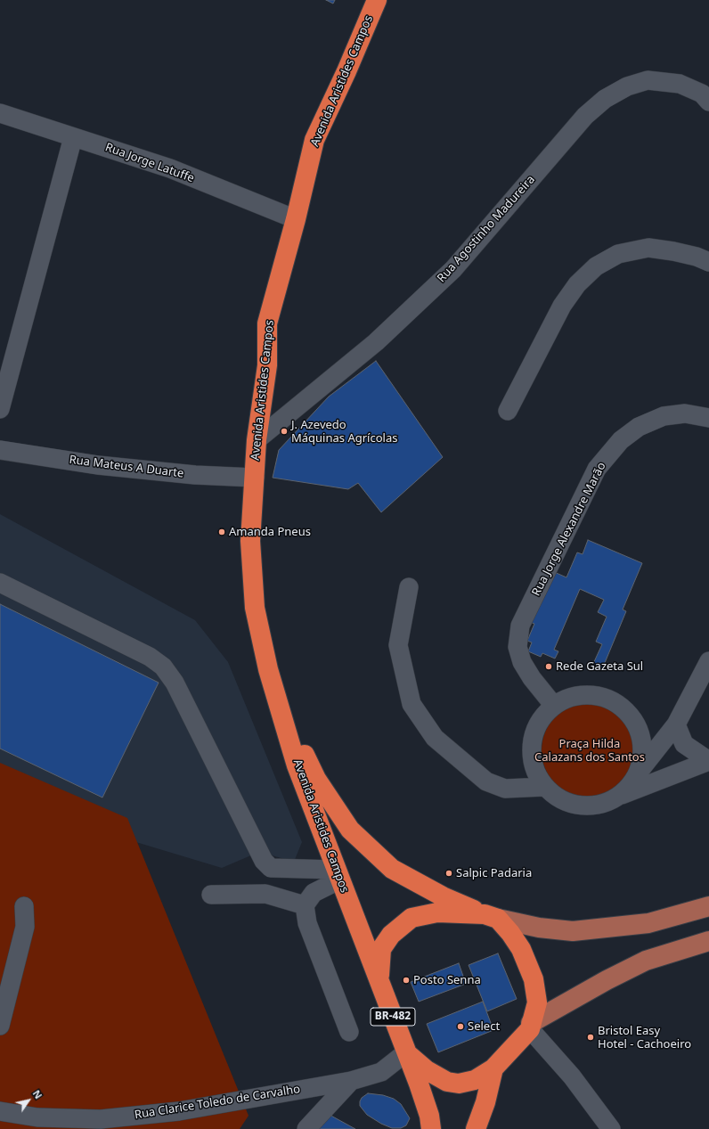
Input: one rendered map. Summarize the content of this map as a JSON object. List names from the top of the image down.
{
  "streets": {
    "highway": ["Avenida Aristides Campos", "BR-482"],
    "street": [
      "Rua Jorge Latuffe",
      "Rua Agostinho Madureira",
      "Rua Mateus A Duarte",
      "Rua Jorge Alexandre Marão",
      "Rua Clarice Toledo de Carvalho"
    ]
  },
  "crossings": [
    ["Avenida Aristides Campos", "Rua Jorge Latuffe"],
    ["Avenida Aristides Campos", "Rua Agostinho Madureira"],
    ["Avenida Aristides Campos", "Rua Mateus A Duarte"],
    ["Avenida Aristides Campos", "BR-482"],
    ["BR-482", "Rua Clarice Toledo de Carvalho"]
  ],
  "parks": ["Praça Hilda Calazans dos Santos"],
  "places": [
    "J. Azevedo Máquinas Agrícolas",
    "Amanda Pneus",
    "Rede Gazeta Sul",
    "Salpic Padaria",
    "Posto Senna",
    "Select",
    "Bristol Easy Hotel - Cachoeiro"
  ],
  "north": "top right"
}
